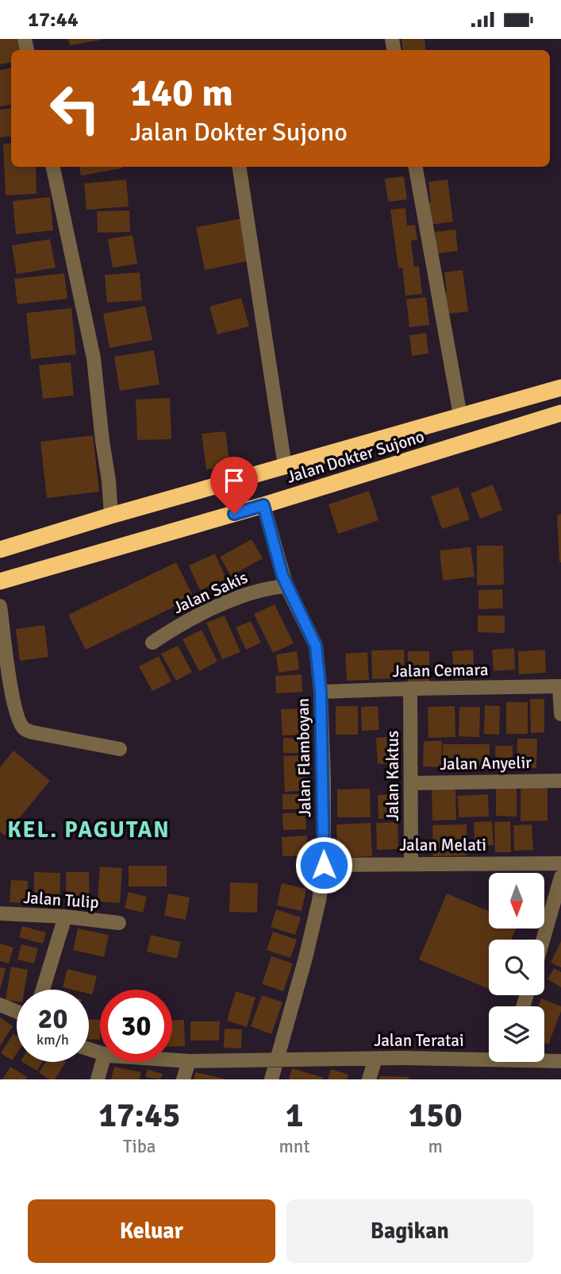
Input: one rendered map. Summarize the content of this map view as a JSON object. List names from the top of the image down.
{
  "streets": {
    "highway": ["Jalan Dokter Sujono"],
    "street": [
      "Jalan Sakis",
      "Jalan Cemara",
      "Jalan Flamboyan",
      "Jalan Anyelir",
      "Jalan Kaktus",
      "Jalan Melati",
      "Jalan Tulip",
      "Jalan Teratai"
    ]
  },
  "crossings": [
    ["Jalan Dokter Sujono", "Jalan Flamboyan"],
    ["Jalan Sakis", "Jalan Flamboyan"],
    ["Jalan Cemara", "Jalan Flamboyan"],
    ["Jalan Cemara", "Jalan Kaktus"],
    ["Jalan Flamboyan", "Jalan Melati"],
    ["Jalan Flamboyan", "Jalan Teratai"],
    ["Jalan Anyelir", "Jalan Kaktus"],
    ["Jalan Kaktus", "Jalan Melati"]
  ],
  "districts": ["KEL. PAGUTAN"],
  "north": "bottom",
  "page": {
    "status": "17:44",
    "turn": ["140 m", "Jalan Dokter Sujono"],
    "speed": "20 km/h",
    "limit": "30",
    "eta": [
      "17:45",
      "Tiba",
      "1",
      "mnt",
      "150",
      "m"
    ],
    "buttons": ["Keluar", "Bagikan"]
  }
}
